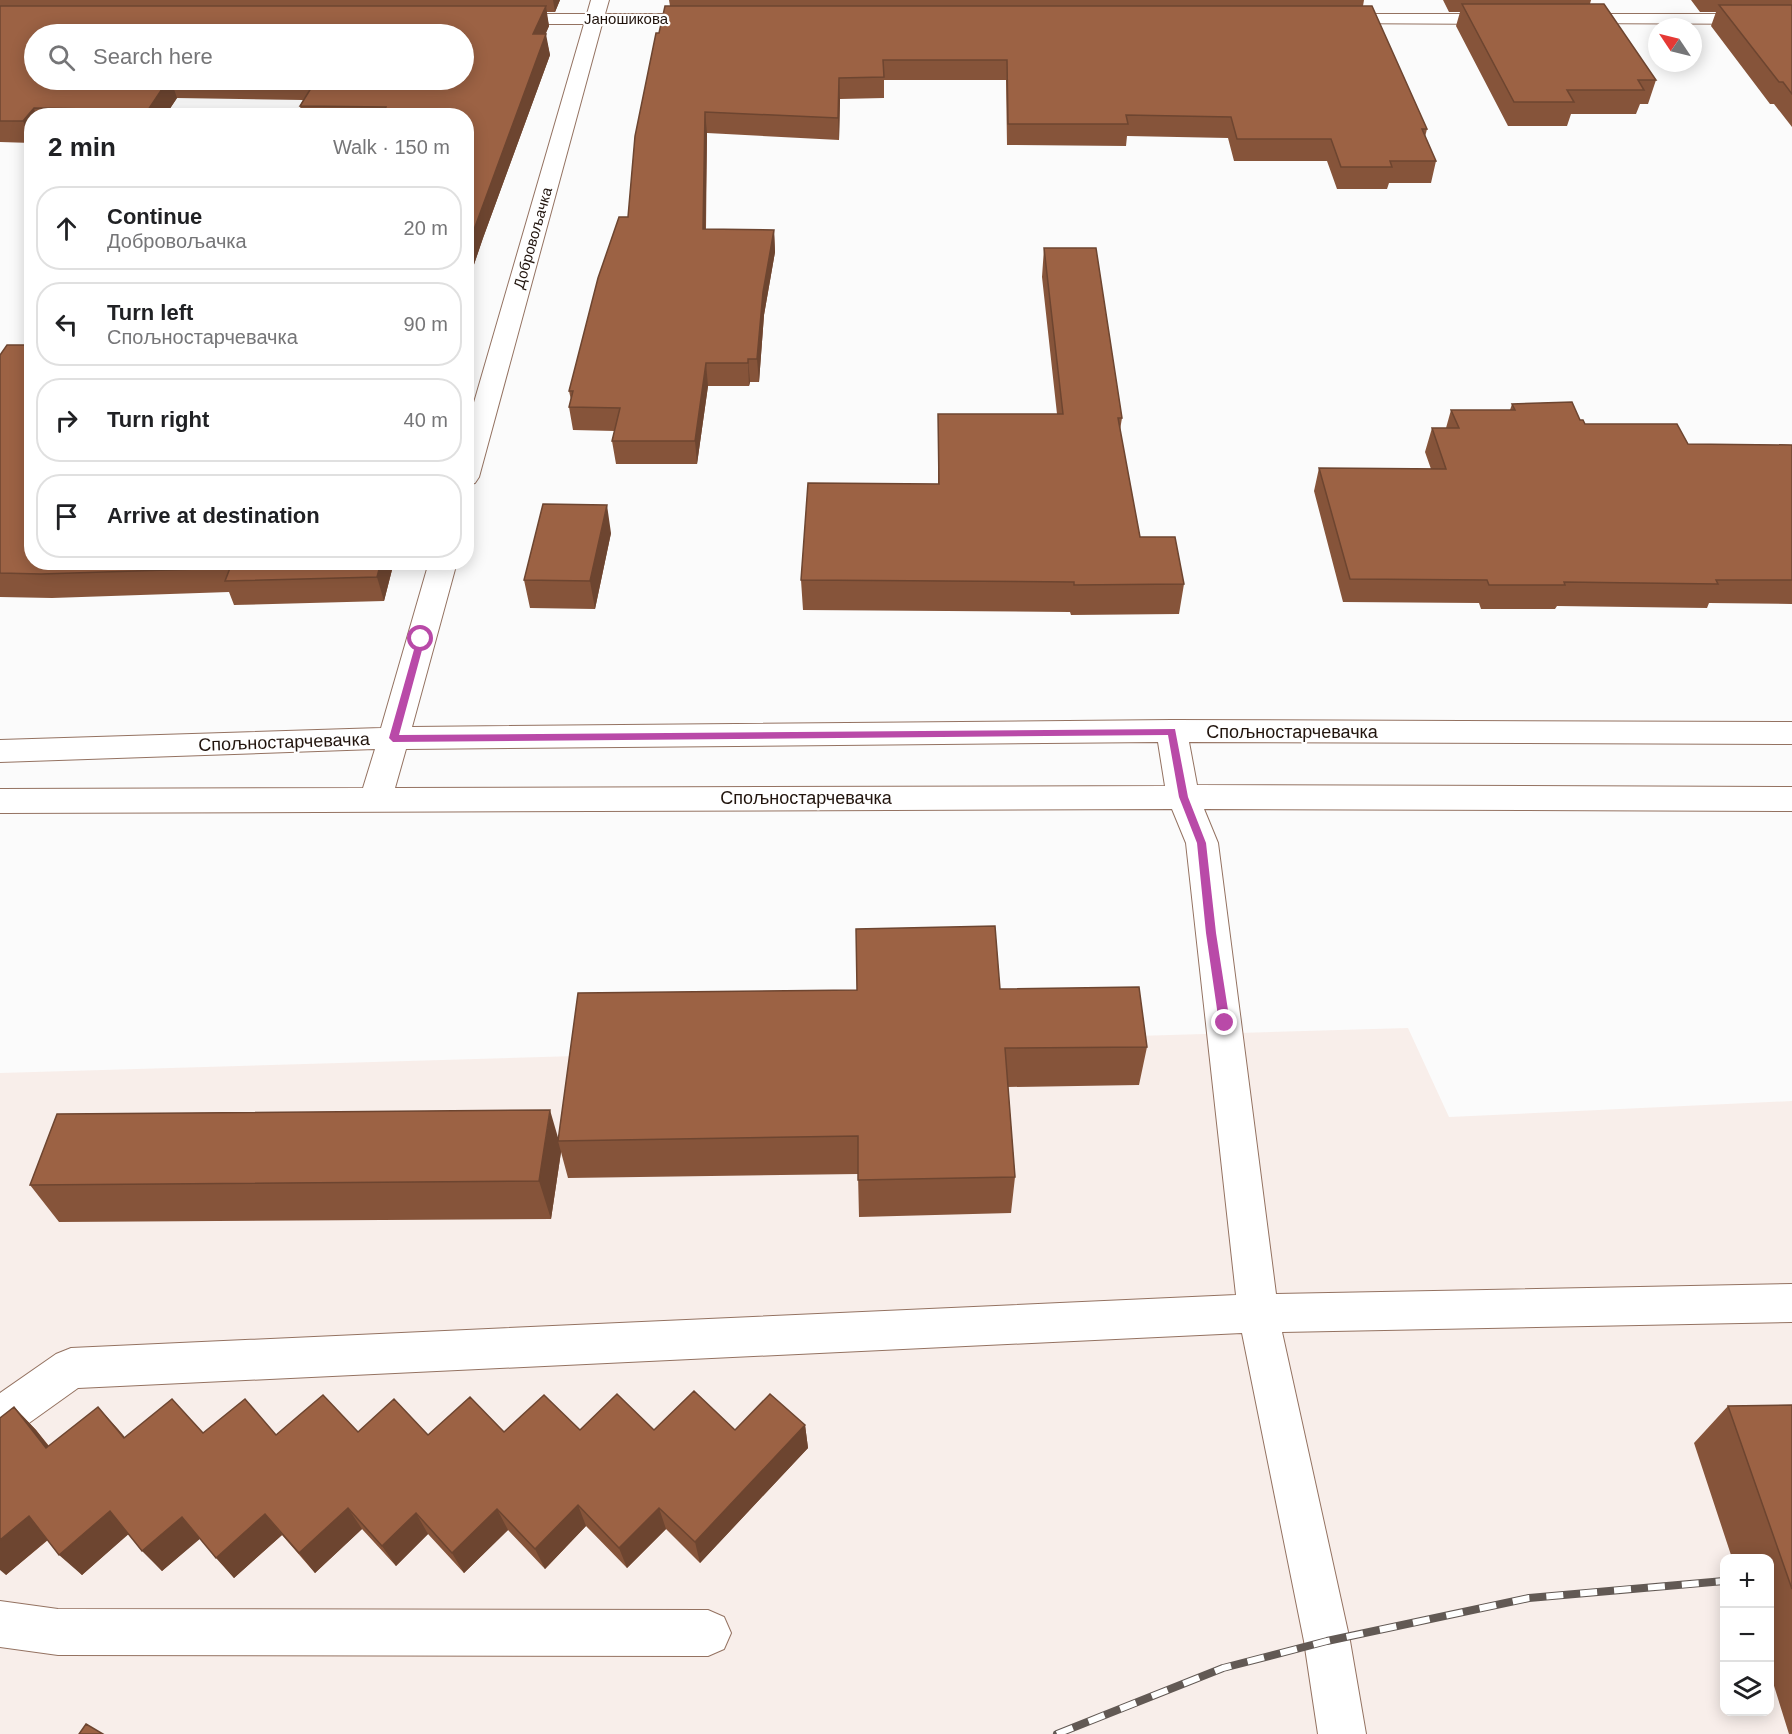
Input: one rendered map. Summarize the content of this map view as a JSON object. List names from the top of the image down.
{
  "streets": {
    "street": ["Јаношикова", "Добровољачка", "Спољностарчевачка"]
  },
  "crossings": [
    ["Јаношикова", "Добровољачка"]
  ],
  "north": "top left",
  "page": {
    "search": "Search here",
    "heading": ["2 min", "Walk · 150 m"],
    "list": [
      ["Continue", "Добровољачка", "20 m"],
      ["Turn left", "Спољностарчевачка", "90 m"],
      ["Turn right", "40 m"],
      "Arrive at destination"
    ],
    "map_buttons": ["+", "−"]
  }
}
